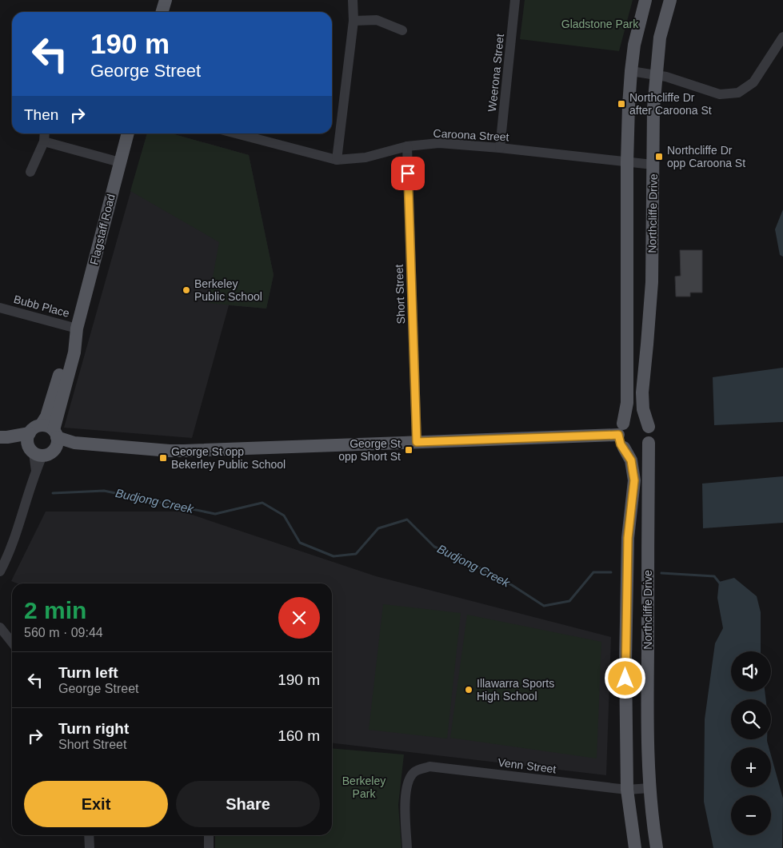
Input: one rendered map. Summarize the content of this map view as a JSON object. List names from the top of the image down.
{
  "streets": {
    "main road": ["Northcliffe Drive", "Flagstaff Road"],
    "street": [
      "Weerona Street",
      "Caroona Street",
      "Short Street",
      "Bubb Place",
      "Venn Street"
    ]
  },
  "crossings": [
    ["Weerona Street", "Caroona Street"],
    ["Caroona Street", "Northcliffe Drive"],
    ["Caroona Street", "Short Street"],
    ["Northcliffe Drive", "Venn Street"],
    ["Flagstaff Road", "Bubb Place"]
  ],
  "water": ["Budjong Creek"],
  "parks": ["Gladstone Park", "Berkeley Park"],
  "places": {
    "transit": [
      "Northcliffe Dr after Caroona St",
      "Northcliffe Dr opp Caroona St",
      "George St opp Short St",
      "George St opp Bekerley Public School"
    ],
    "other": ["Berkeley Public School", "Illawarra Sports High School"]
  },
  "page": {
    "turn": ["190 m", "George Street"],
    "then": "Then",
    "heading": ["2 min", "560 m · 09:44"],
    "map_buttons": ["+", "−"],
    "list": [
      {
        "name": "Turn left",
        "note": "George Street",
        "value": "190 m"
      },
      {
        "name": "Turn right",
        "note": "Short Street",
        "value": "160 m"
      }
    ],
    "buttons": ["Exit", "Share"]
  }
}
